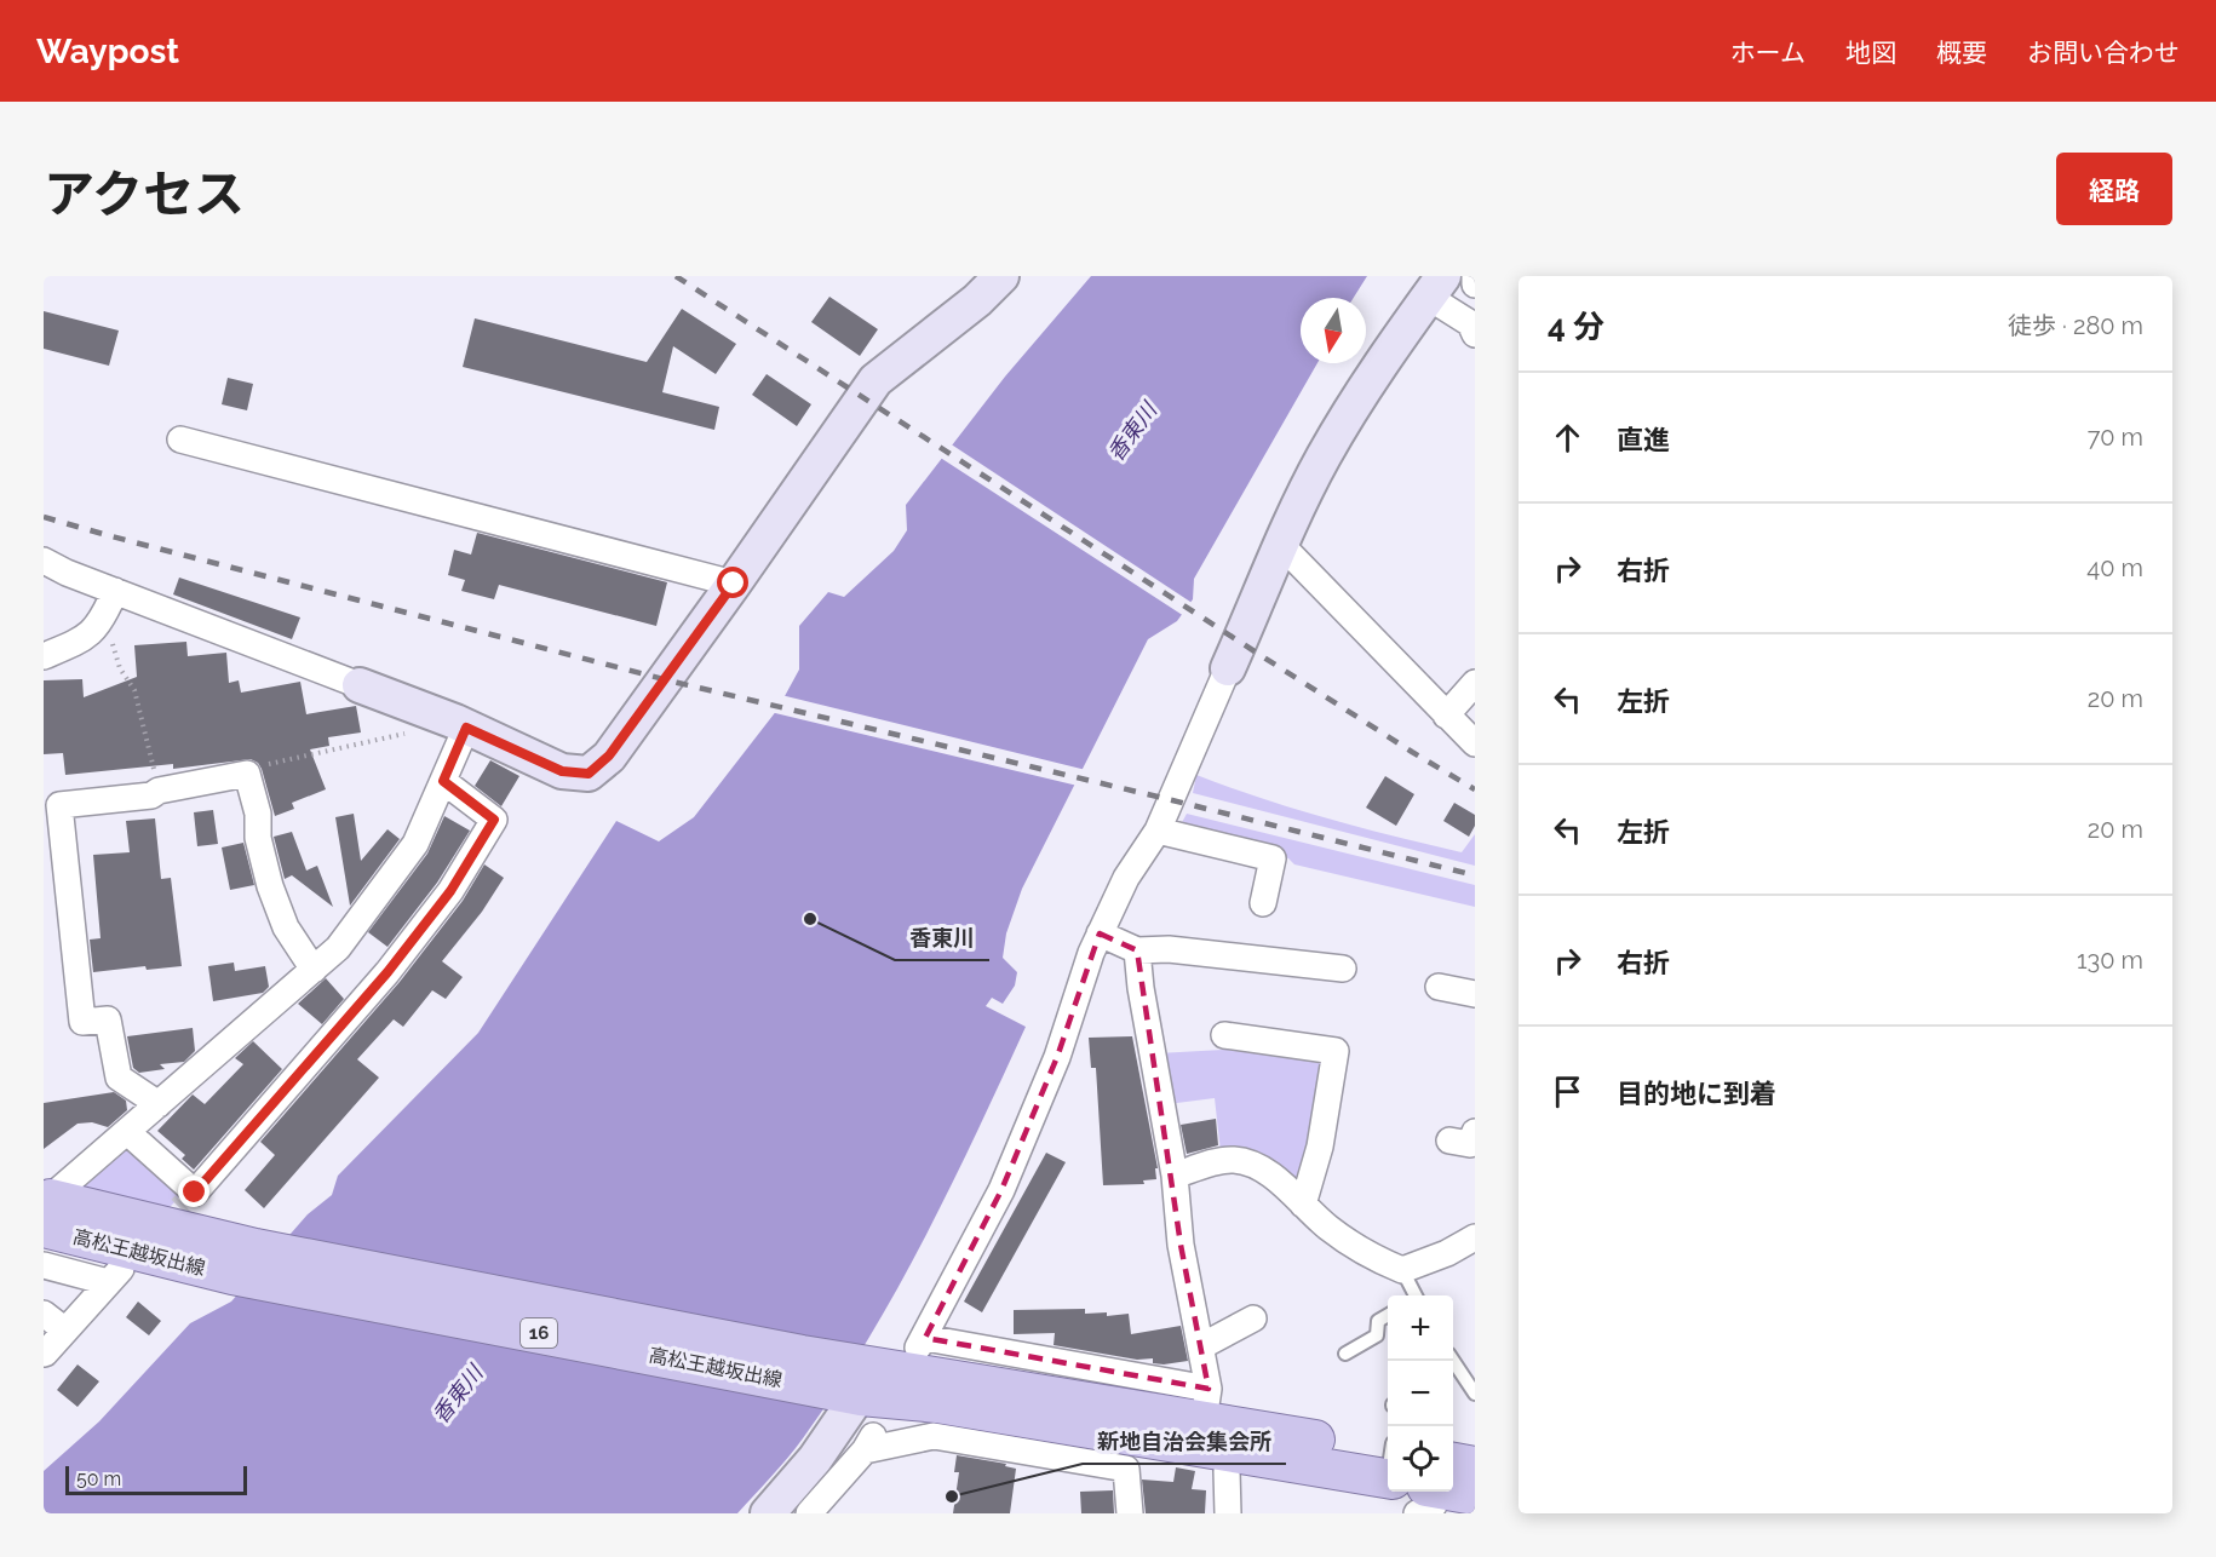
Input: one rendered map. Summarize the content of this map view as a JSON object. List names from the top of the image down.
{
  "streets": {
    "main road": ["高松王越坂出線", "16"]
  },
  "water": ["香東川"],
  "places": ["香東川", "新地自治会集会所"],
  "scale_bar": "50 m",
  "north": "bottom",
  "page": {
    "header": "Waypost",
    "nav": [
      "ホーム",
      "地図",
      "概要",
      "お問い合わせ"
    ],
    "title": "アクセス",
    "buttons": "経路",
    "heading": ["4 分", "徒歩 · 280 m"],
    "list": [
      ["直進", "70 m"],
      ["右折", "40 m"],
      ["左折", "20 m"],
      ["左折", "20 m"],
      ["右折", "130 m"],
      "目的地に到着"
    ],
    "map_buttons": ["+", "−"],
    "scale": "50 m"
  }
}
